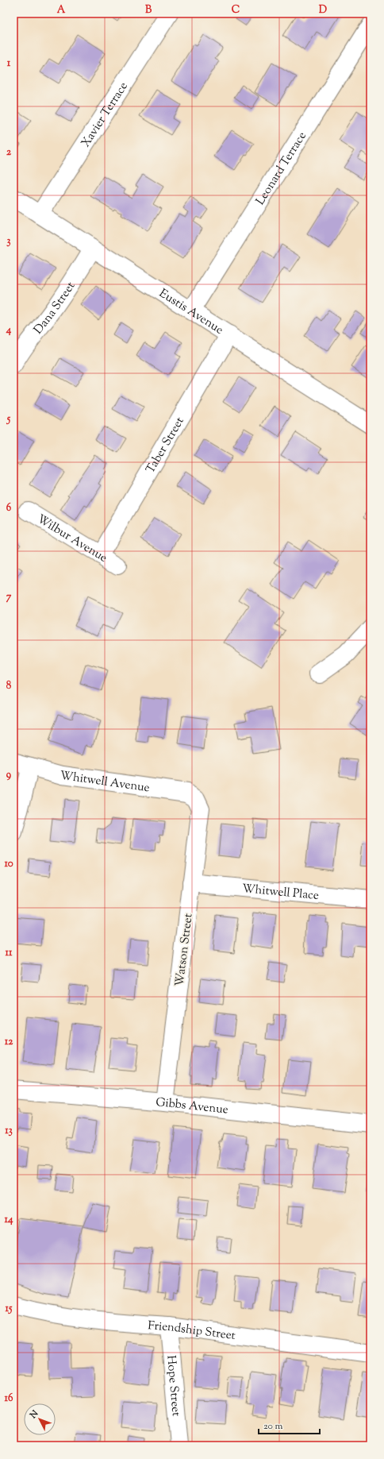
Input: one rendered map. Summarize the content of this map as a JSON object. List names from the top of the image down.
{
  "streets": {
    "street": [
      "Xavier Terrace",
      "Leonard Terrace",
      "Dana Street",
      "Eustis Avenue",
      "Taber Street",
      "Wilbur Avenue",
      "Whitwell Avenue",
      "Whitwell Place",
      "Watson Street",
      "Gibbs Avenue",
      "Friendship Street",
      "Hope Street"
    ]
  },
  "crossings": [
    ["Xavier Terrace", "Eustis Avenue"],
    ["Leonard Terrace", "Eustis Avenue"],
    ["Dana Street", "Eustis Avenue"],
    ["Eustis Avenue", "Taber Street"],
    ["Taber Street", "Wilbur Avenue"],
    ["Whitwell Avenue", "Watson Street"],
    ["Whitwell Place", "Watson Street"],
    ["Watson Street", "Gibbs Avenue"],
    ["Friendship Street", "Hope Street"]
  ],
  "scale_bar": "20 m",
  "north": "top left",
  "grid": {
    "columns": [
      "A",
      "B",
      "C",
      "D"
    ],
    "rows": [
      "1",
      "2",
      "3",
      "4",
      "5",
      "6",
      "7",
      "8",
      "9",
      "10",
      "11",
      "12",
      "13",
      "14",
      "15",
      "16"
    ]
  }
}
